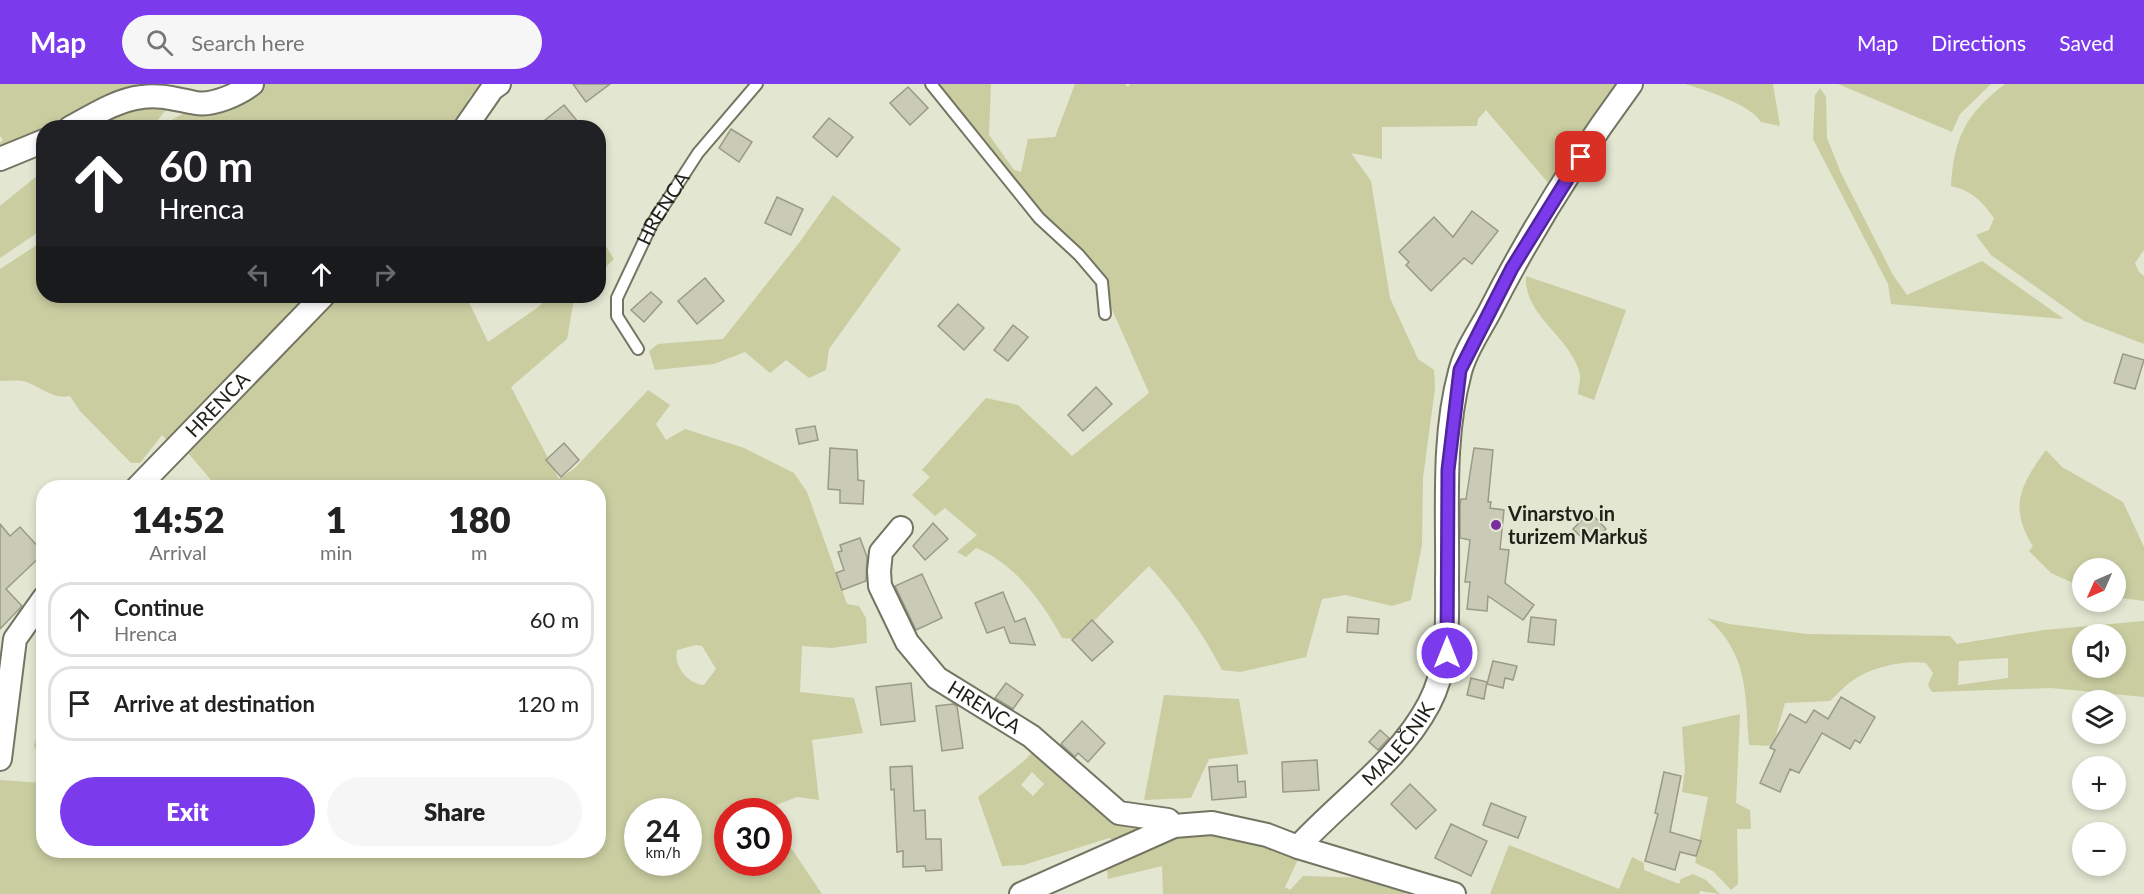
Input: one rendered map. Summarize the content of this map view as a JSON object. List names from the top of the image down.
{
  "streets": {
    "street": ["HRENCA", "MALEČNIK"]
  },
  "crossings": [
    ["HRENCA", "MALEČNIK"]
  ],
  "places": ["Vinarstvo in turizem Markuš"],
  "north": "bottom left",
  "page": {
    "header": "Map",
    "search": "Search here",
    "nav": ["Map", "Directions", "Saved"],
    "turn": ["60 m", "Hrenca"],
    "eta": [
      "14:52",
      "Arrival",
      "1",
      "min",
      "180",
      "m"
    ],
    "map_buttons": ["+", "−"],
    "list": [
      {
        "name": "Continue",
        "note": "Hrenca",
        "value": "60 m"
      },
      {
        "name": "Arrive at destination",
        "value": "120 m"
      }
    ],
    "buttons": ["Exit", "Share"],
    "speed": "24 km/h",
    "limit": "30"
  }
}
